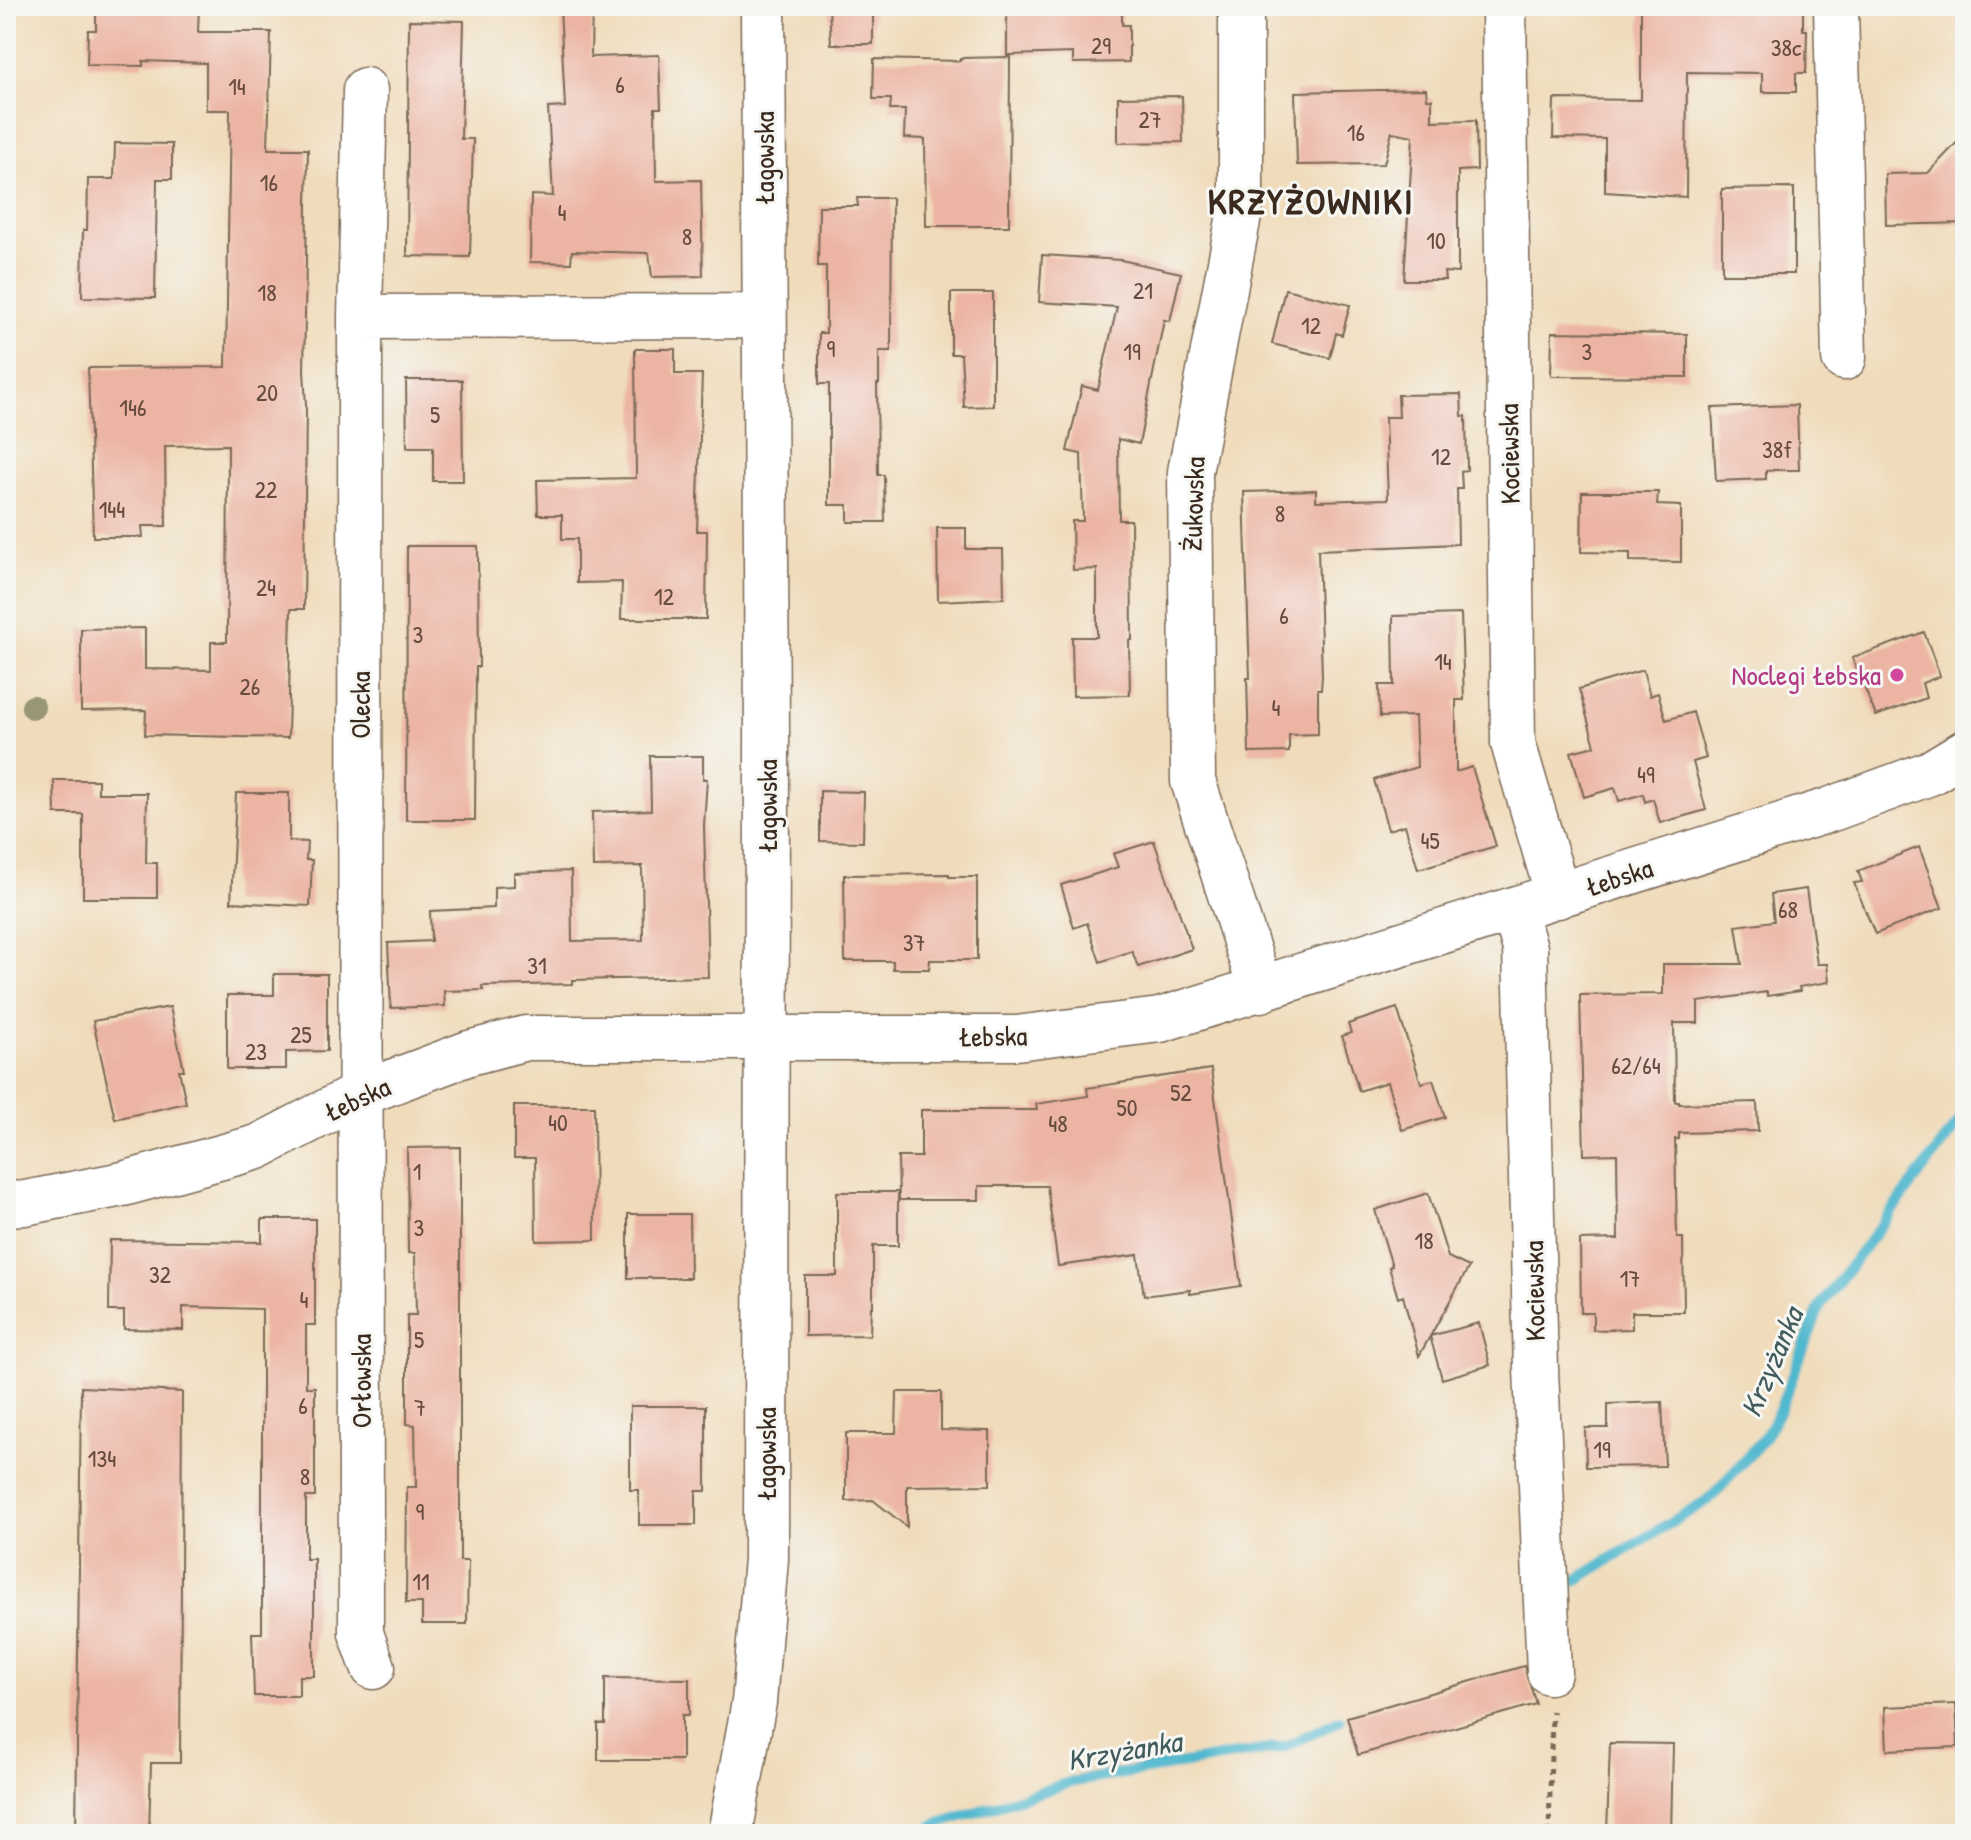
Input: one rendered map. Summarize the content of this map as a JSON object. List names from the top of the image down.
{
  "streets": {
    "street": [
      "Łagowska",
      "Kociewska",
      "Żukowska",
      "Olecka",
      "Łebska",
      "Orłowska"
    ]
  },
  "crossings": [
    ["Łagowska", "Łebska"],
    ["Kociewska", "Łebska"],
    ["Żukowska", "Łebska"],
    ["Olecka", "Łebska"],
    ["Olecka", "Orłowska"],
    ["Łebska", "Orłowska"]
  ],
  "districts": ["KRZYŻOWNIKI"],
  "water": ["Krzyżanka"],
  "places": ["Noclegi Łebska"],
  "house_numbers": [
    "29",
    "38c",
    "6",
    "14",
    "27",
    "16",
    "16",
    "4",
    "8",
    "10",
    "21",
    "18",
    "12",
    "9",
    "19",
    "3",
    "20",
    "146",
    "5",
    "38f",
    "12",
    "22",
    "144",
    "8",
    "24",
    "12",
    "6",
    "3",
    "14",
    "26",
    "4",
    "49",
    "45",
    "68",
    "37",
    "31",
    "25",
    "23",
    "62/64",
    "52",
    "50",
    "40",
    "48",
    "1",
    "3",
    "18",
    "32",
    "17",
    "4",
    "5",
    "6",
    "7",
    "19",
    "134",
    "8",
    "9",
    "11"
  ]
}
